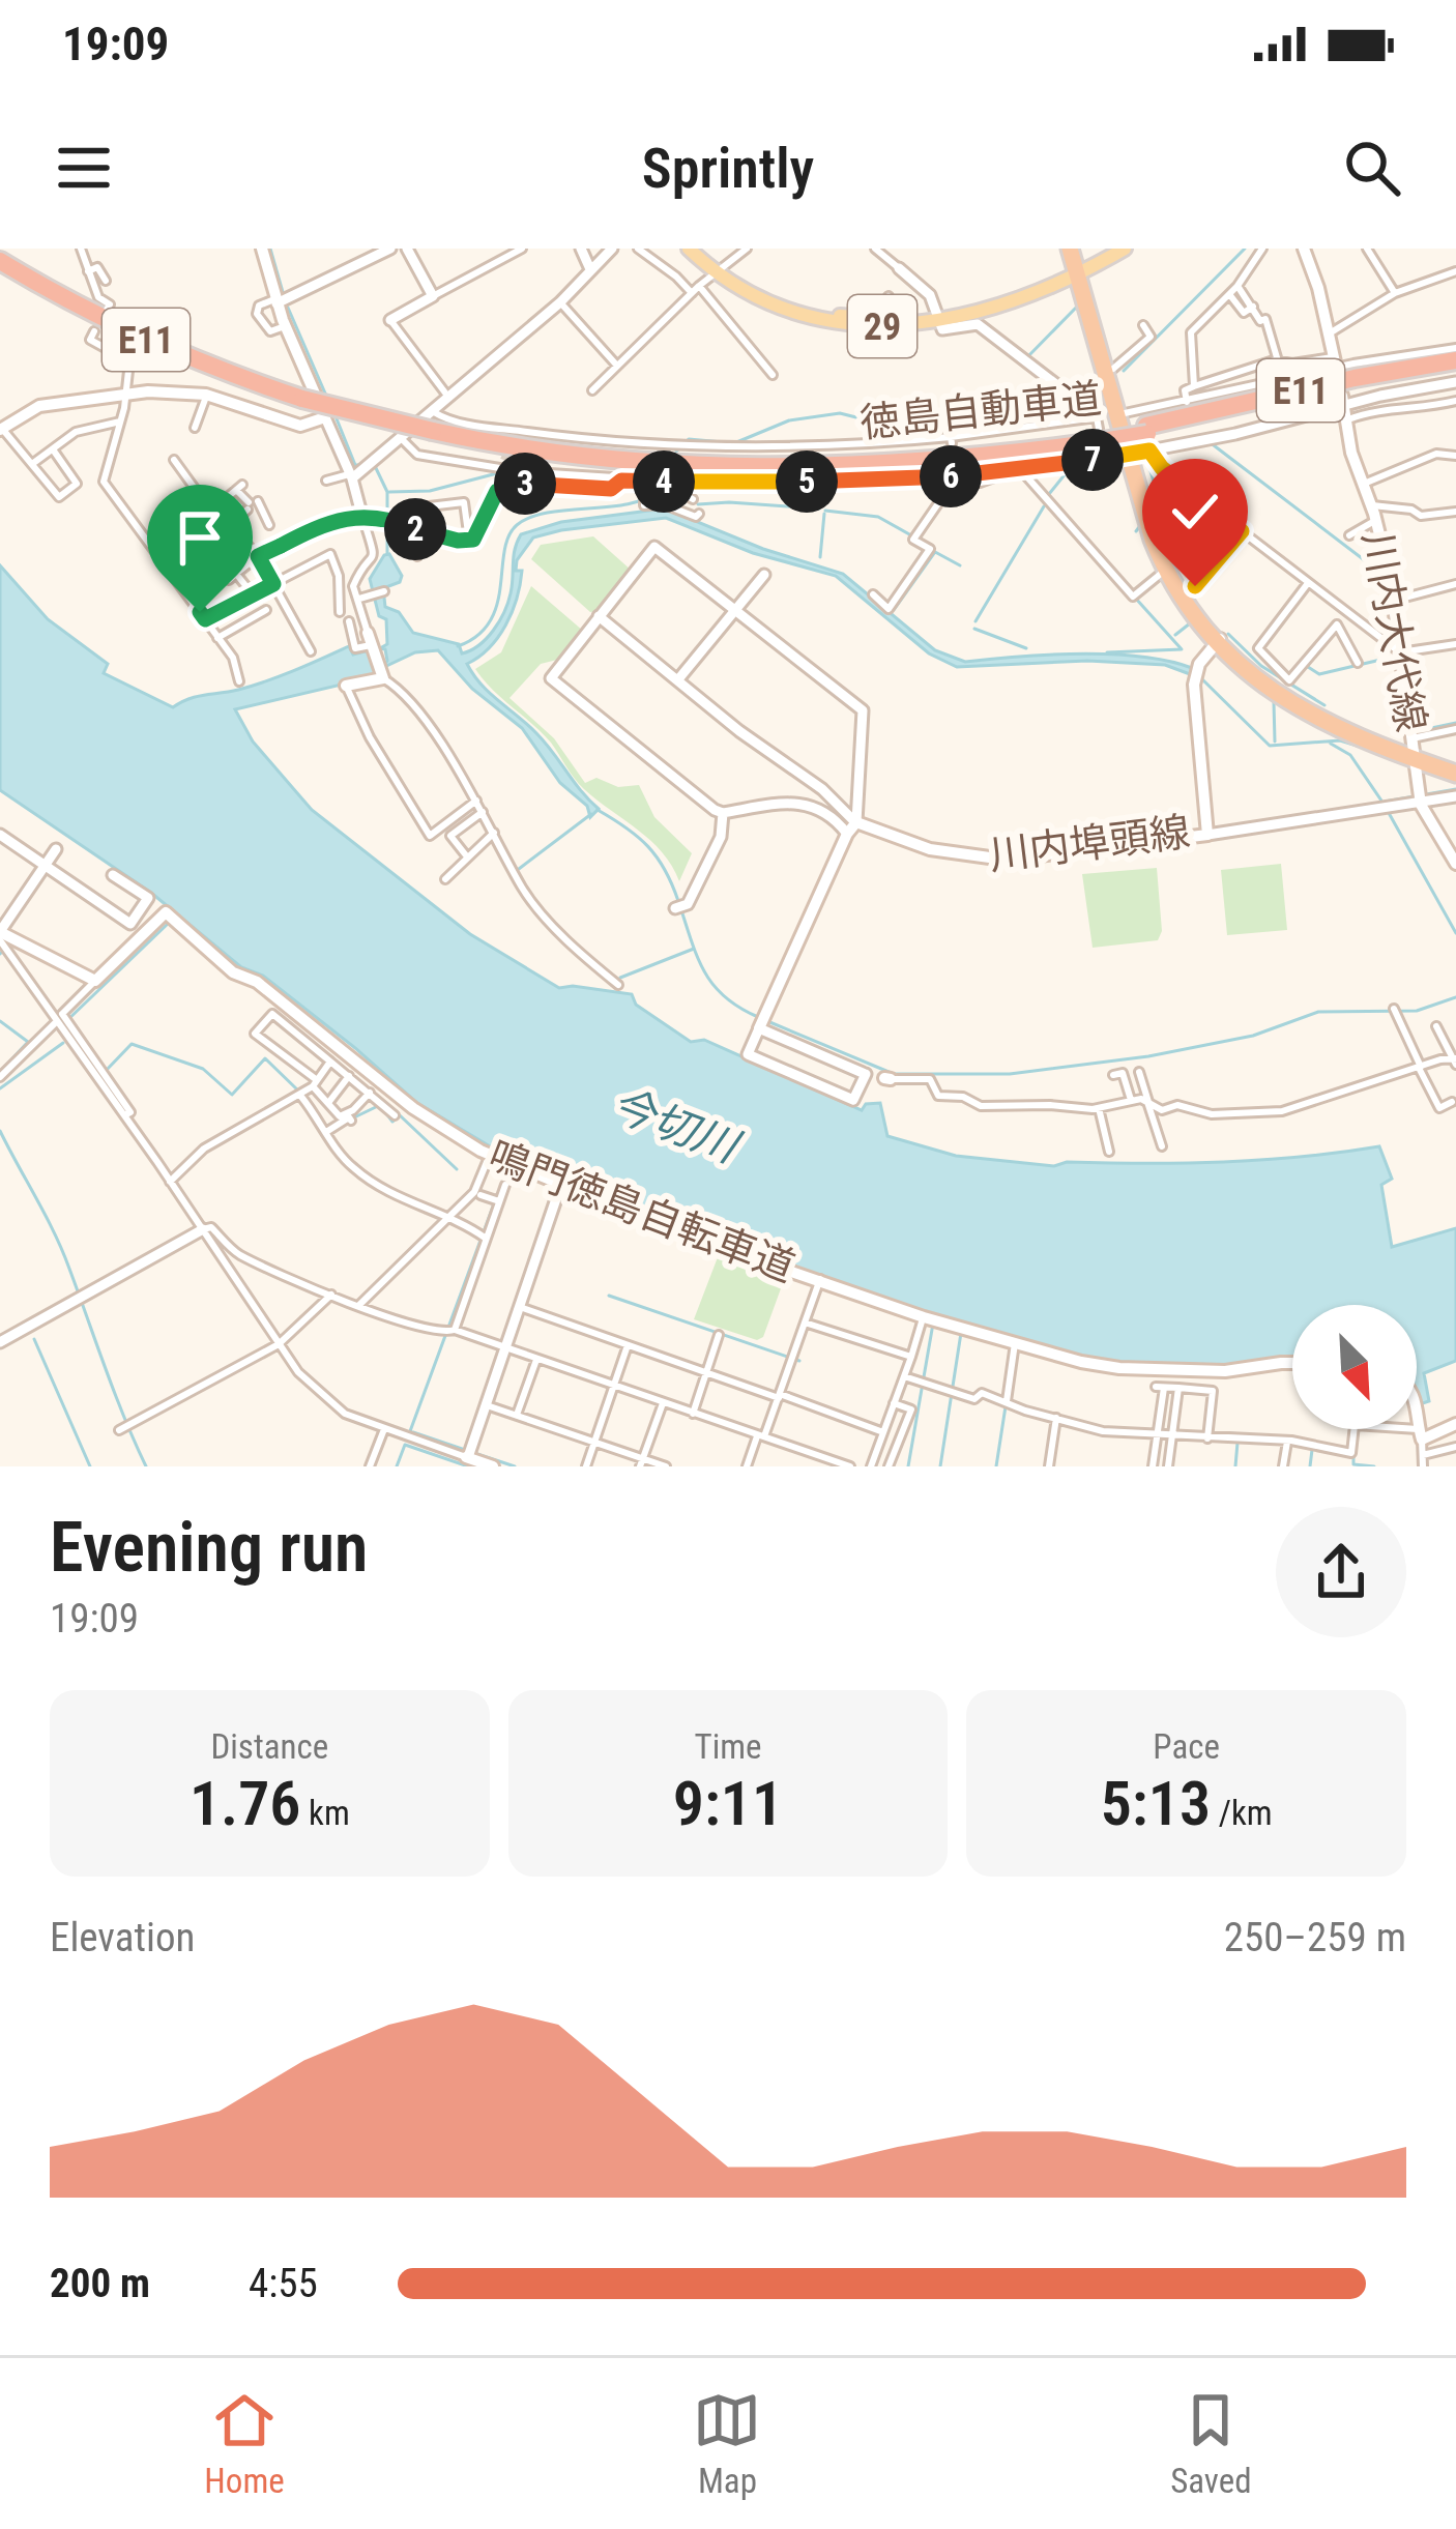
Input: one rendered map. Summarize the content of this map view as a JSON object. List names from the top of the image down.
{
  "streets": {
    "highway": ["E11", "徳島自動車道"],
    "main road": [
      "29",
      "川内大代線",
      "川内埠頭線",
      "鳴門徳島自転車道"
    ]
  },
  "water": ["今切川"],
  "north": "bottom right",
  "page": {
    "status": "19:09",
    "header": "Sprintly",
    "pins": [
      "7",
      "6",
      "4",
      "5",
      "3",
      "2"
    ],
    "heading": ["Evening run", "19:09"],
    "stats": [
      ["Distance", "1.76 km"],
      ["Time", "9:11"],
      ["Pace", "5:13 /km"]
    ],
    "chart": ["Elevation", "250–259 m"],
    "list": [
      {
        "name": "200 m",
        "note": "4:55"
      }
    ],
    "tabs": ["Home", "Map", "Saved"]
  }
}
